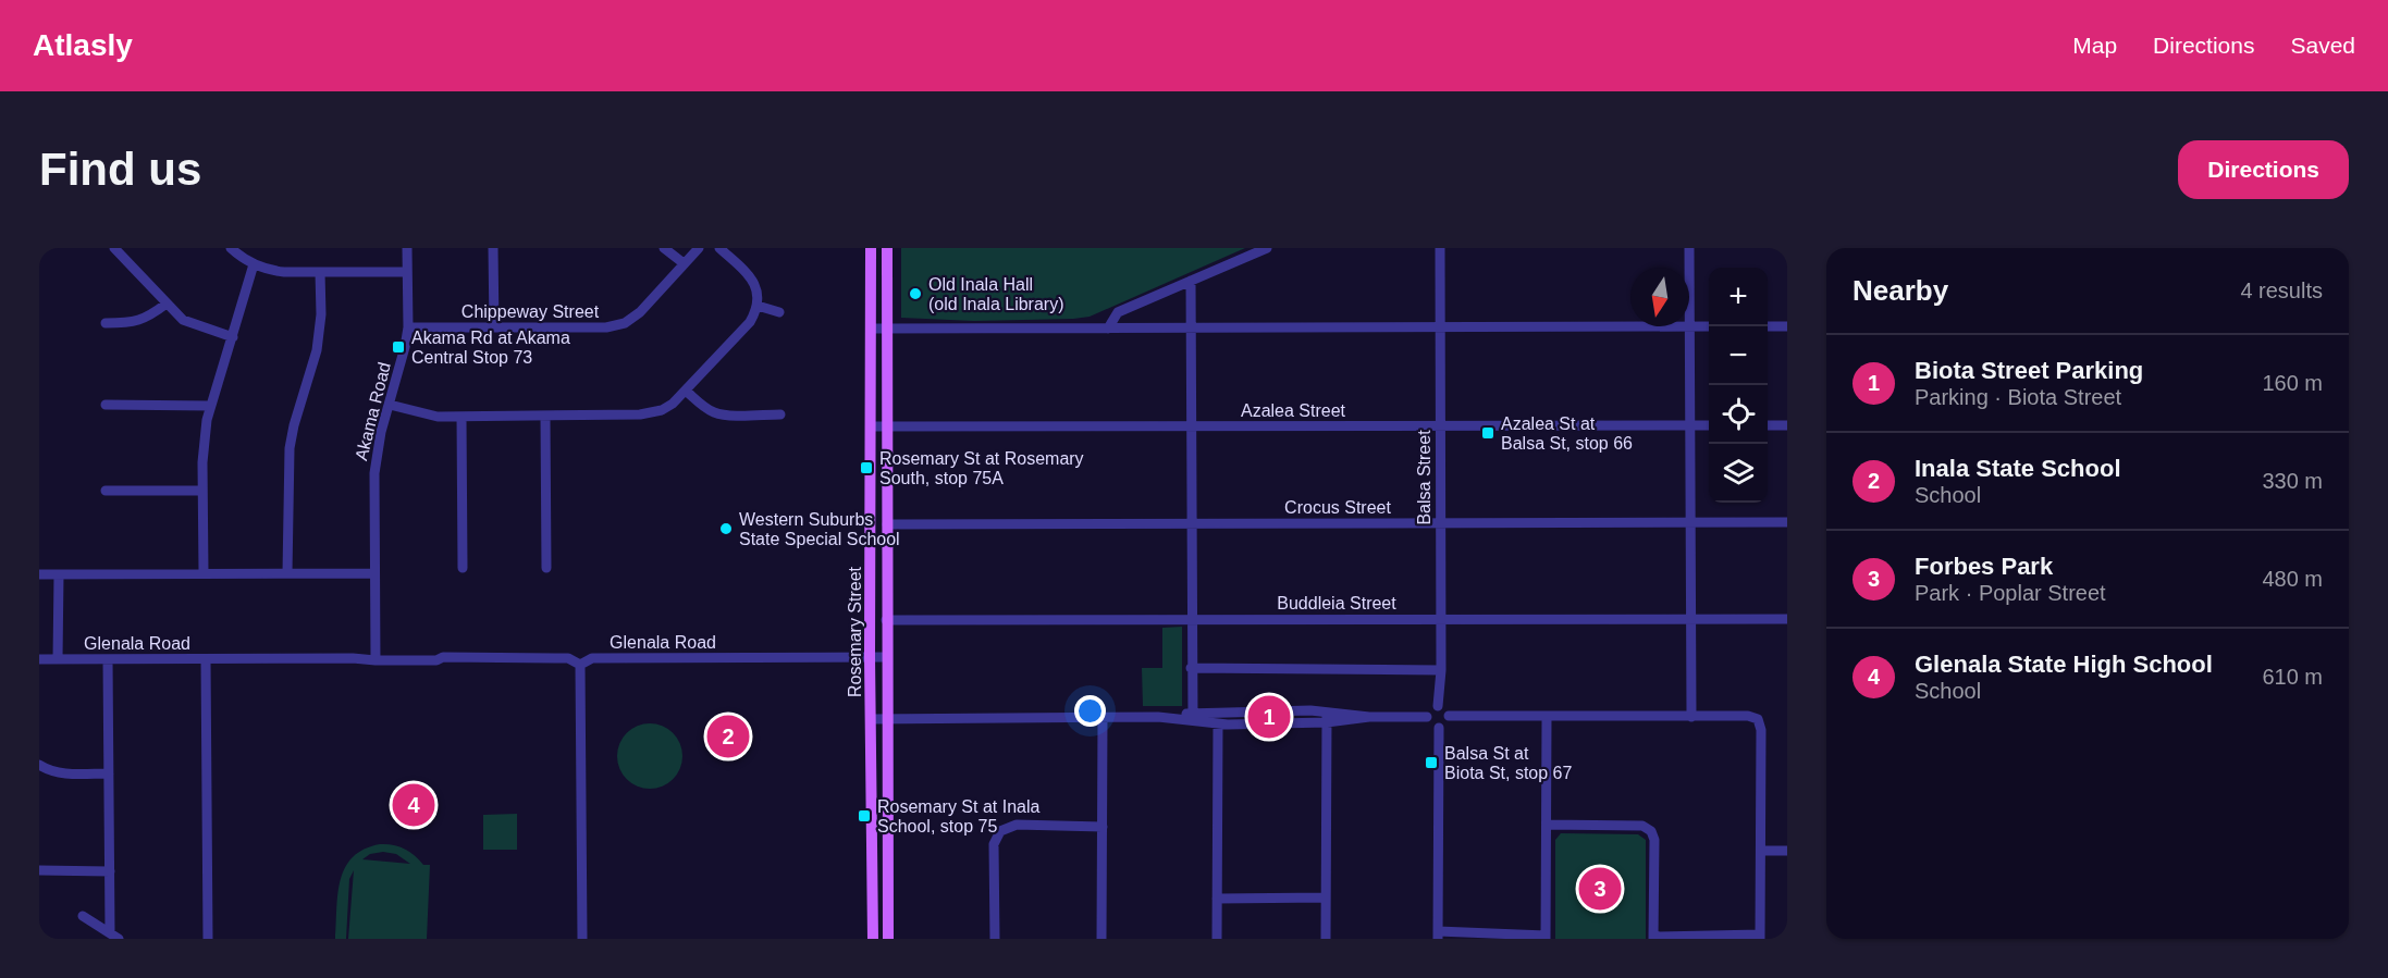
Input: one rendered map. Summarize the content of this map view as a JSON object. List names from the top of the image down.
{
  "streets": {
    "main road": ["Rosemary Street"],
    "street": [
      "Chippeway Street",
      "Azalea Street",
      "Akama Road",
      "Balsa Street",
      "Crocus Street",
      "Buddleia Street",
      "Glenala Road"
    ]
  },
  "crossings": [
    ["Chippeway Street", "Akama Road"],
    ["Azalea Street", "Balsa Street"],
    ["Azalea Street", "Rosemary Street"],
    ["Akama Road", "Glenala Road"],
    ["Balsa Street", "Crocus Street"],
    ["Balsa Street", "Buddleia Street"],
    ["Crocus Street", "Rosemary Street"],
    ["Buddleia Street", "Rosemary Street"],
    ["Rosemary Street", "Glenala Road"]
  ],
  "places": {
    "other": ["Old Inala Hall (old Inala Library)", "Western Suburbs State Special School"],
    "transit": [
      "Akama Rd at Akama Central Stop 73",
      "Azalea St at Balsa St, stop 66",
      "Rosemary St at Rosemary South, stop 75A",
      "Balsa St at Biota St, stop 67",
      "Rosemary St at Inala School, stop 75"
    ]
  },
  "north": "bottom",
  "page": {
    "header": "Atlasly",
    "nav": ["Map", "Directions", "Saved"],
    "buttons": "Directions",
    "title": "Find us",
    "heading": ["Nearby", "4 results"],
    "map_buttons": ["+", "−"],
    "list": [
      {
        "mark": "1",
        "name": "Biota Street Parking",
        "note": "Parking · Biota Street",
        "value": "160 m"
      },
      {
        "mark": "2",
        "name": "Inala State School",
        "note": "School",
        "value": "330 m"
      },
      {
        "mark": "3",
        "name": "Forbes Park",
        "note": "Park · Poplar Street",
        "value": "480 m"
      },
      {
        "mark": "4",
        "name": "Glenala State High School",
        "note": "School",
        "value": "610 m"
      }
    ],
    "pins": [
      "1",
      "2",
      "4",
      "3"
    ]
  }
}
